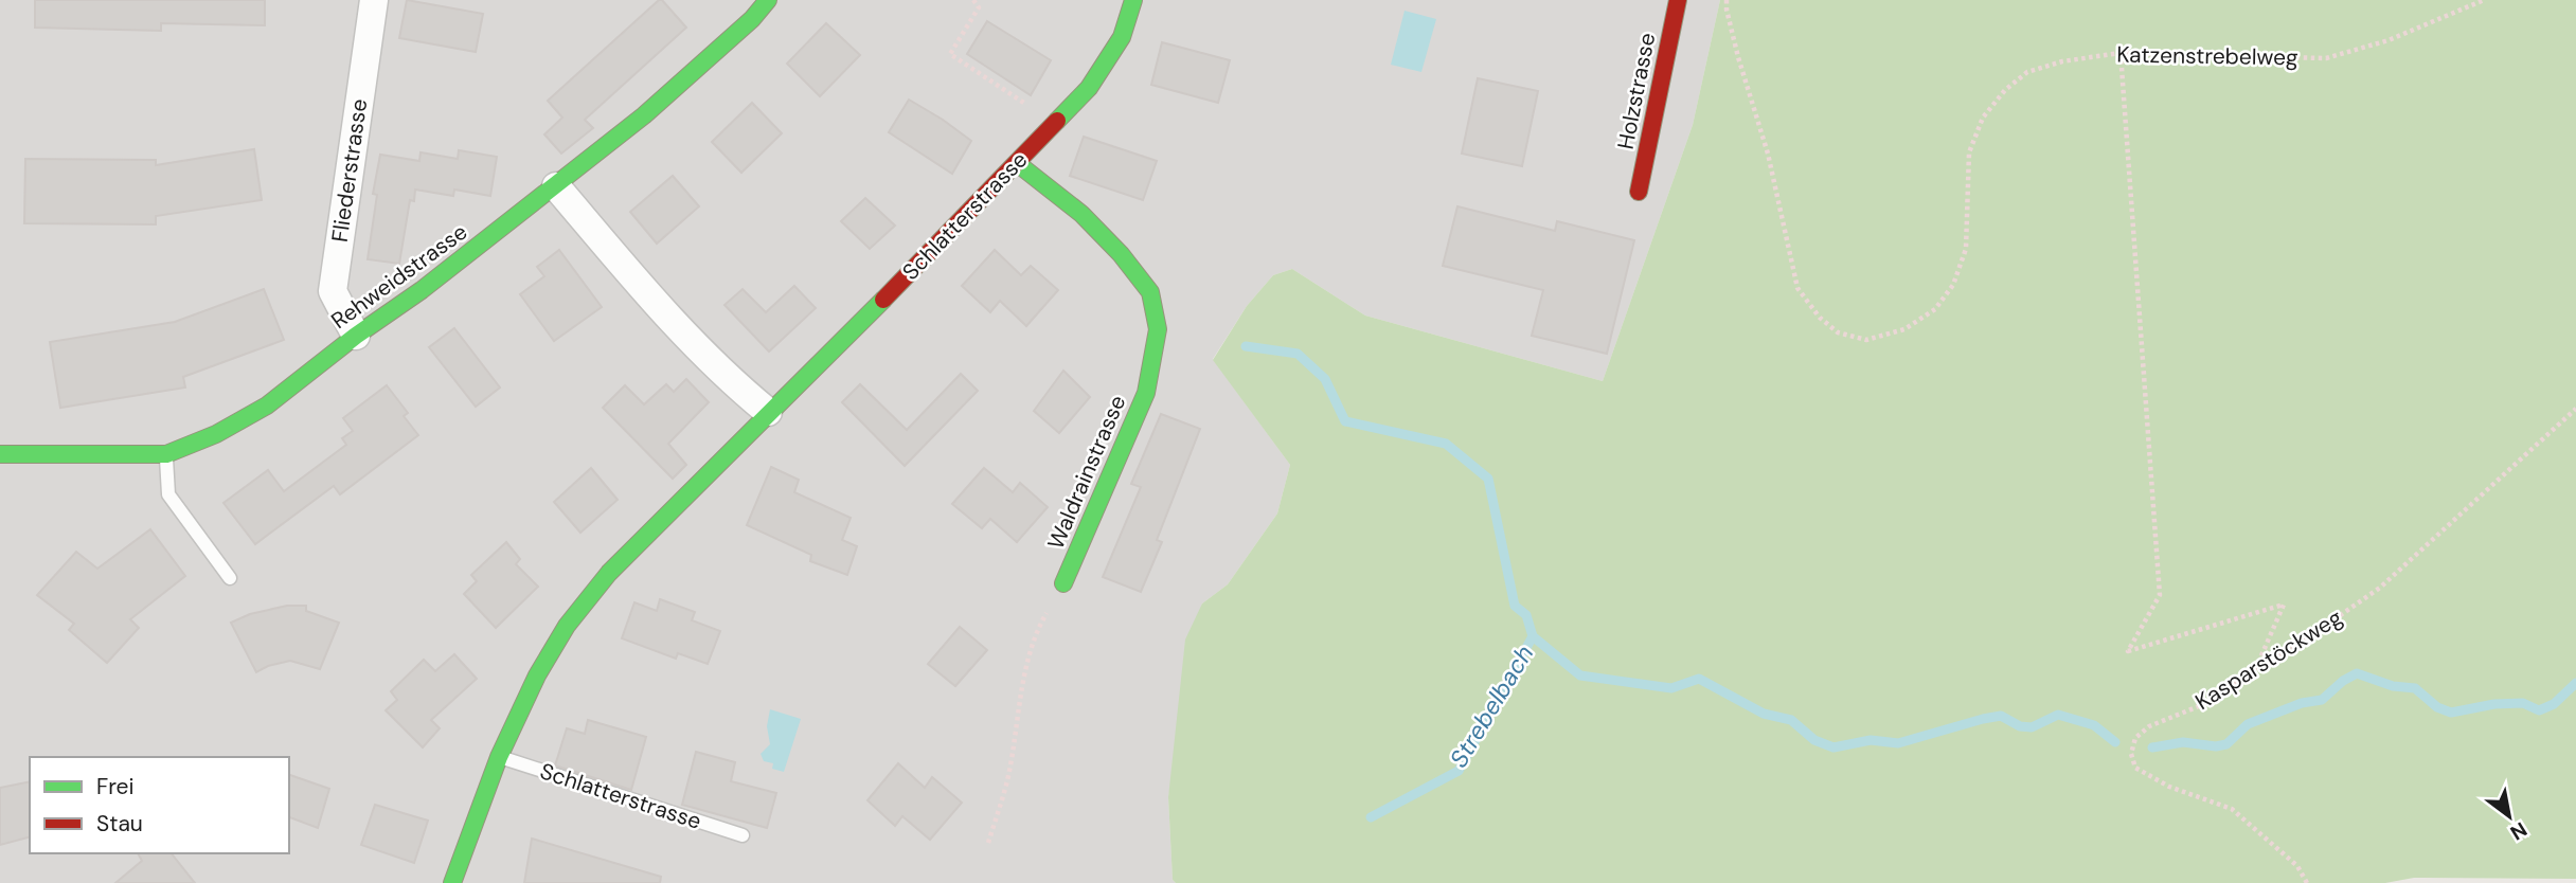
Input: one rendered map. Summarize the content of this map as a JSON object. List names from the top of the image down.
{
  "streets": {
    "street": [
      "Holzstrasse",
      "Fliederstrasse",
      "Schlatterstrasse",
      "Rehweidstrasse",
      "Waldrainstrasse"
    ],
    "path": ["Katzenstrebelweg", "Kasparstöckweg"]
  },
  "crossings": [
    ["Fliederstrasse", "Rehweidstrasse"],
    ["Schlatterstrasse", "Waldrainstrasse"]
  ],
  "water": ["Strebelbach"],
  "legend": ["Frei", "Stau"],
  "north": "bottom right"
}
